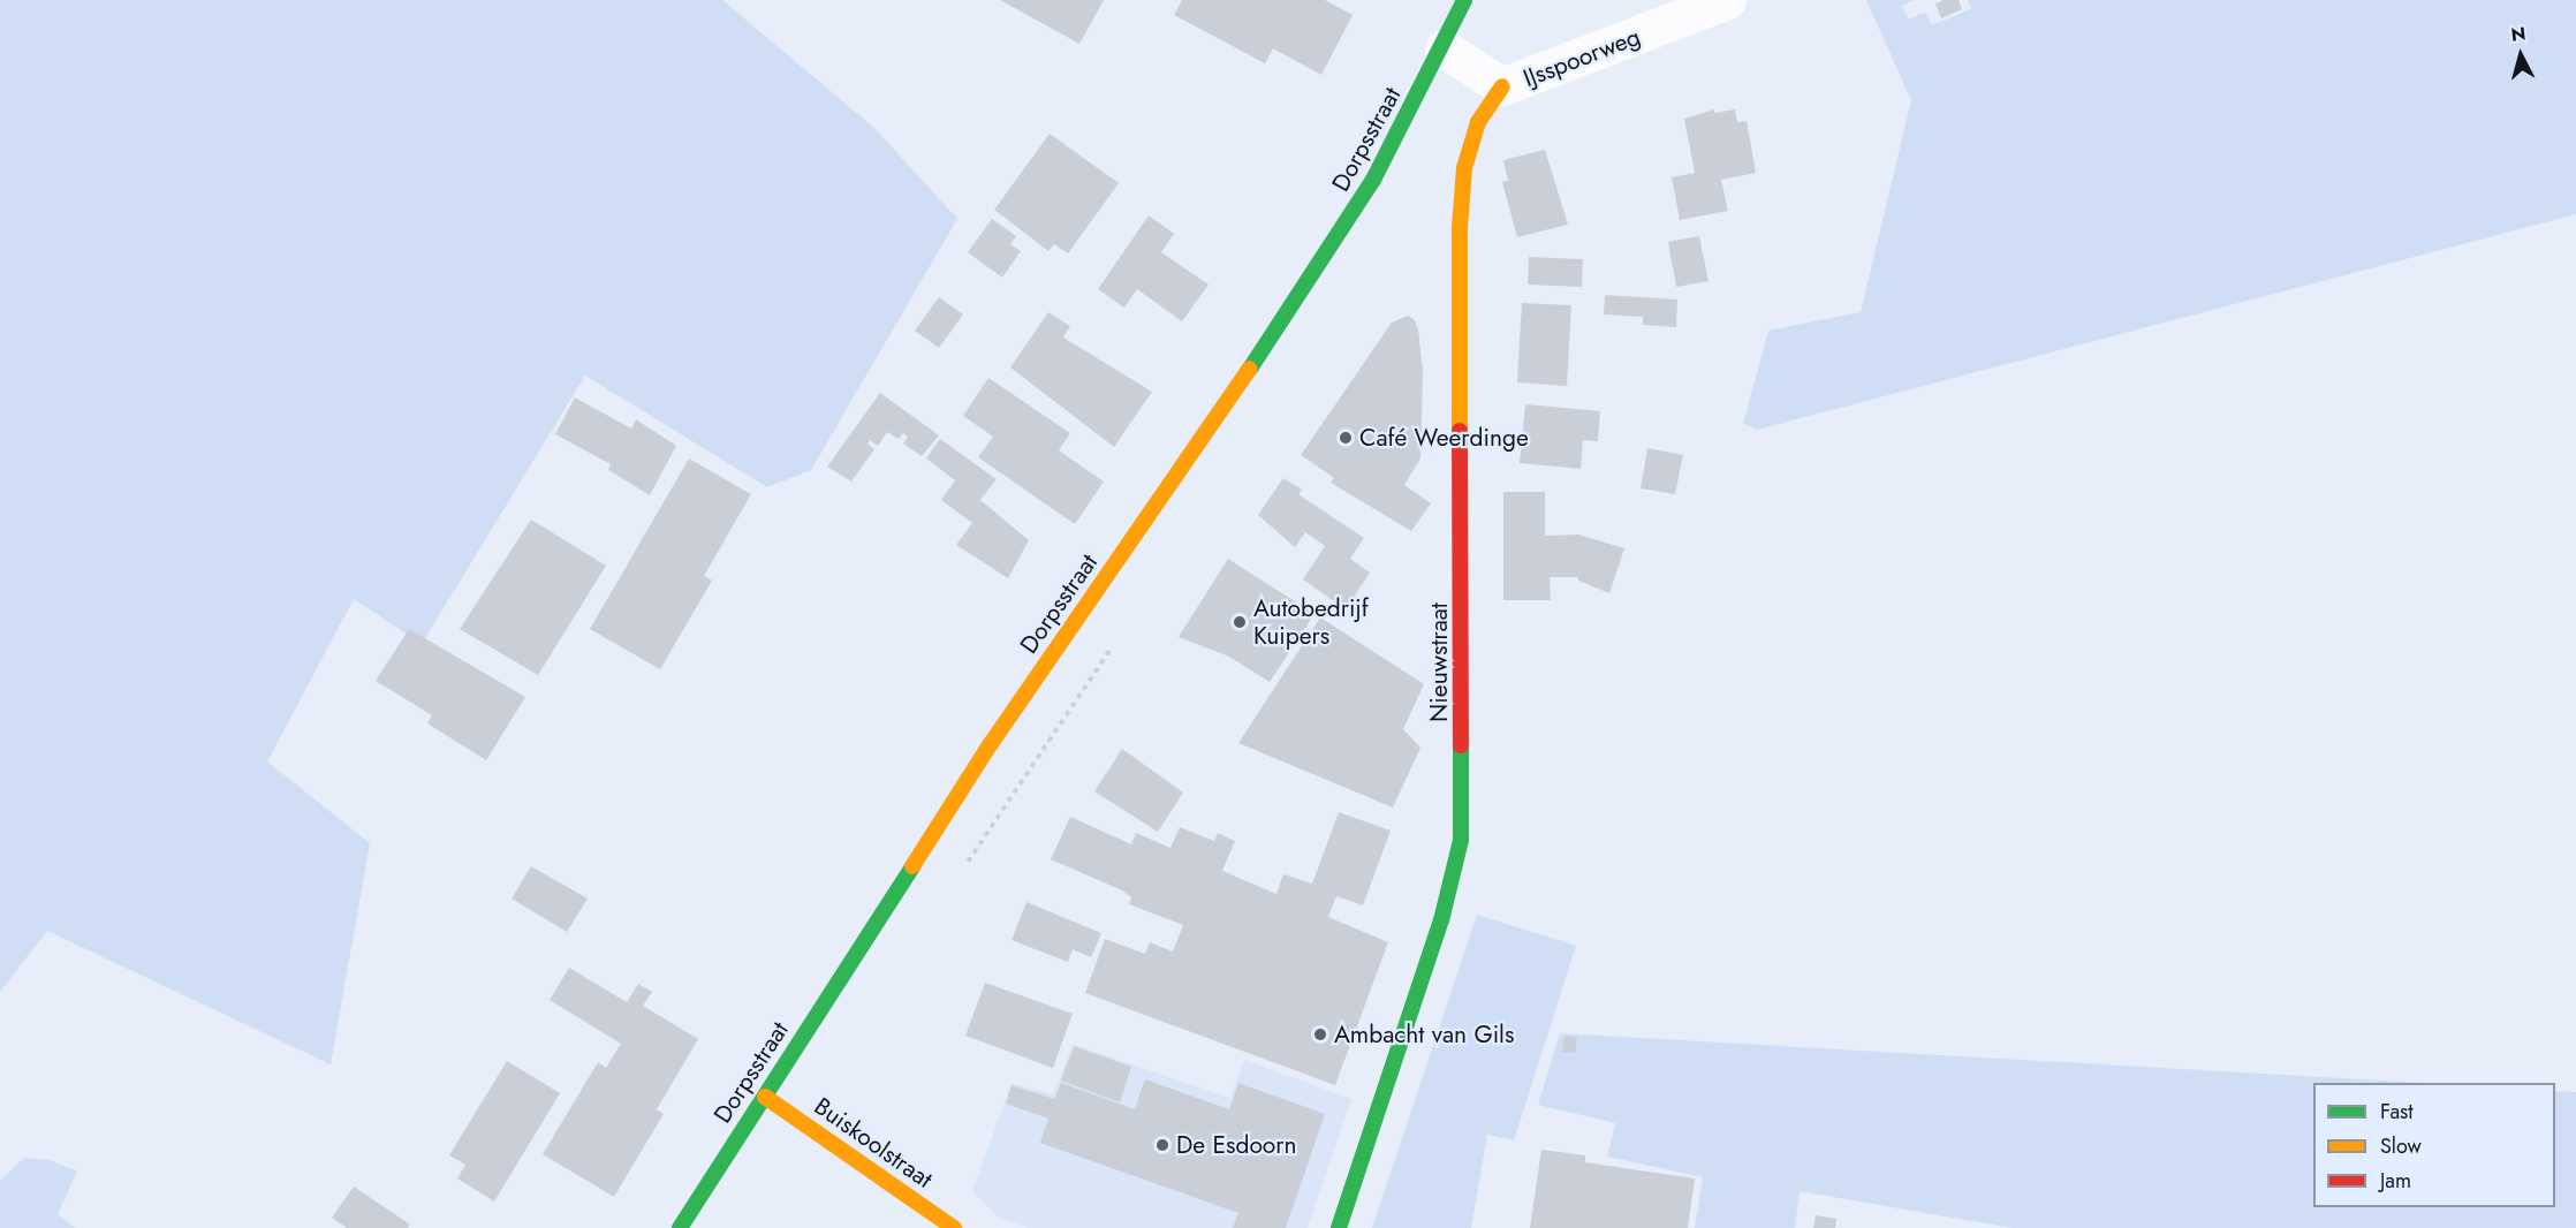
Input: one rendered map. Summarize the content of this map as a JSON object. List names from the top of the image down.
{
  "streets": {
    "main road": ["Dorpsstraat", "Nieuwstraat", "Buiskoolstraat"],
    "street": ["IJsspoorweg"]
  },
  "crossings": [
    ["IJsspoorweg", "Dorpsstraat"],
    ["IJsspoorweg", "Nieuwstraat"],
    ["Dorpsstraat", "Buiskoolstraat"]
  ],
  "places": [
    "Café Weerdinge",
    "Autobedrijf Kuipers",
    "Ambacht van Gils",
    "De Esdoorn"
  ],
  "legend": ["Fast", "Slow", "Jam"],
  "north": "top"
}
